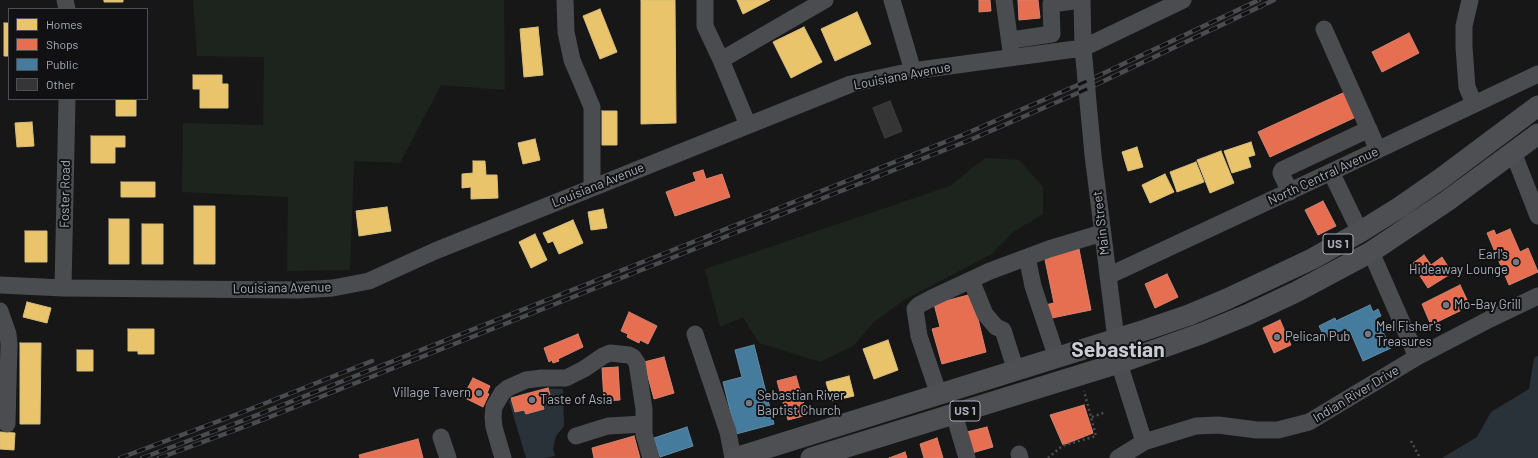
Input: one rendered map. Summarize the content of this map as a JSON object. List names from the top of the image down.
{
  "streets": {
    "main road": ["US 1"],
    "street": [
      "Louisiana Avenue",
      "North Central Avenue",
      "Foster Road",
      "Main Street",
      "Indian River Drive"
    ]
  },
  "crossings": [
    ["Louisiana Avenue", "Foster Road"],
    ["Louisiana Avenue", "Main Street"],
    ["North Central Avenue", "Main Street"],
    ["Main Street", "US 1"],
    ["Main Street", "Indian River Drive"]
  ],
  "districts": ["Sebastian"],
  "places": [
    "Earl's Hideaway Lounge",
    "Mo-Bay Grill",
    "Mel Fisher's Treasures",
    "Pelican Pub",
    "Village Tavern",
    "Taste of Asia",
    "Sebastian River Baptist Church"
  ],
  "legend": [
    "Homes",
    "Shops",
    "Public",
    "Other"
  ]
}
